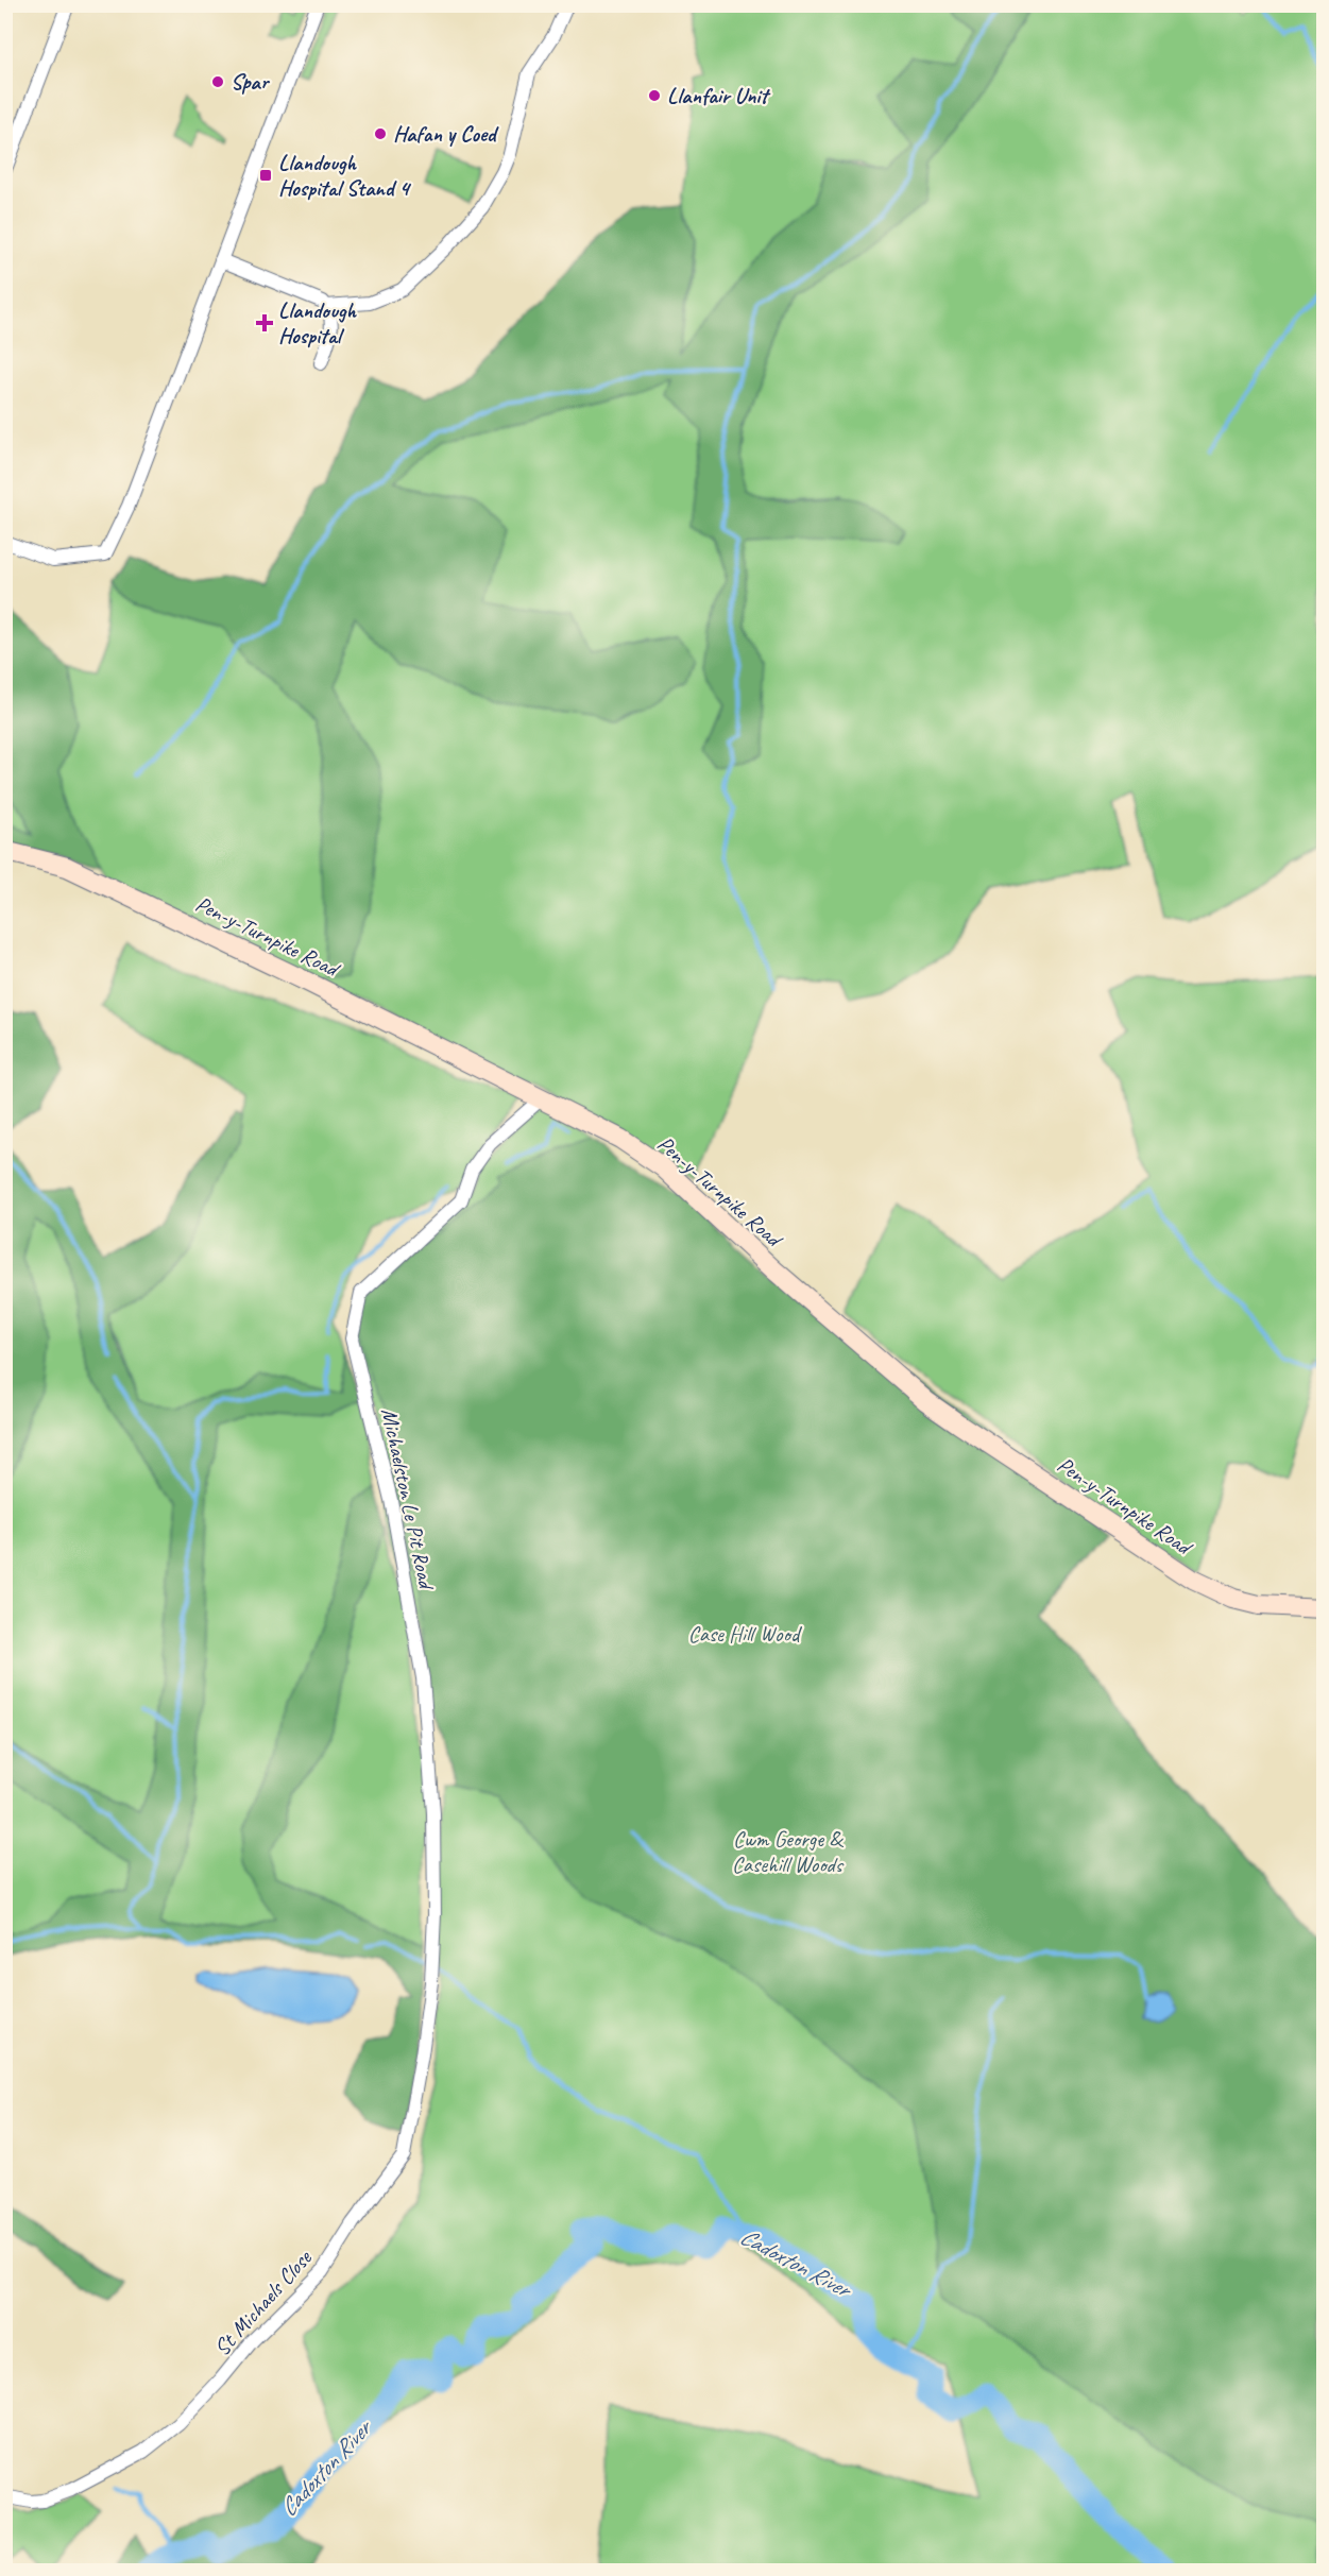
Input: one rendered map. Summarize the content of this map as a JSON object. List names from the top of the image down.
{
  "streets": {
    "street": ["Pen-y-Turnpike Road", "Michaelston Le Pit Road", "St Michaels Close"]
  },
  "crossings": [
    ["Pen-y-Turnpike Road", "Michaelston Le Pit Road"],
    ["Michaelston Le Pit Road", "St Michaels Close"]
  ],
  "water": ["Cadoxton River"],
  "parks": ["Case Hill Wood", "Cwm George & Casehill Woods"],
  "places": {
    "other": ["Spar", "Llanfair Unit", "Hafan y Coed"],
    "transit": ["Llandough Hospital Stand 4"],
    "health": ["Llandough Hospital"]
  }
}
